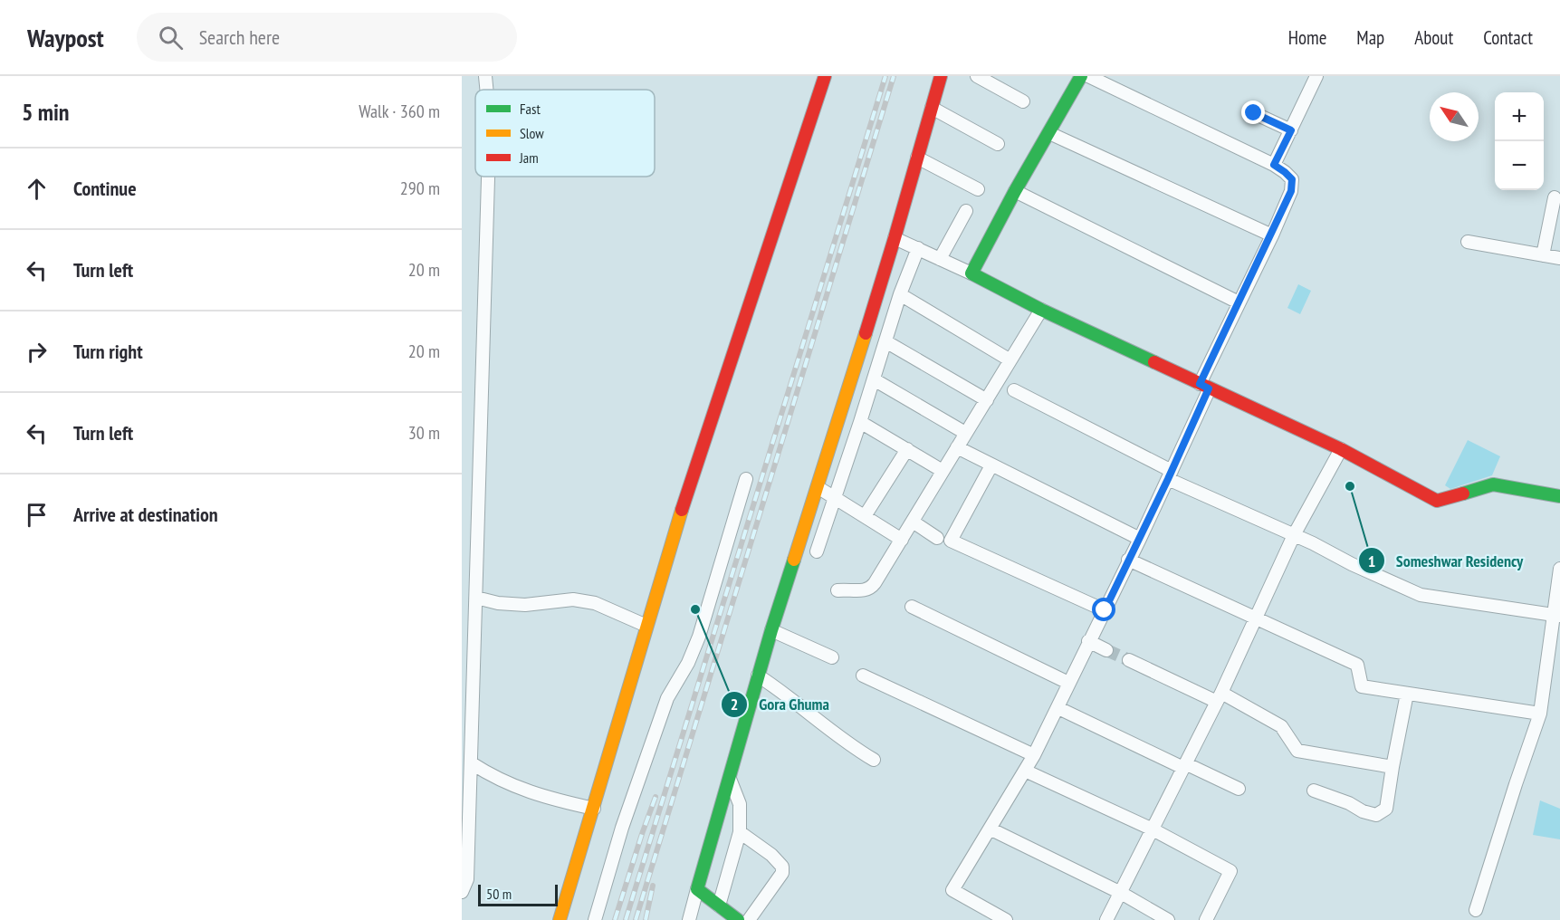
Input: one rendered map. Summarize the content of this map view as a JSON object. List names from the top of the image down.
{
  "places": ["Someshwar Residency", "Gora Ghuma"],
  "legend": ["Fast", "Slow", "Jam"],
  "scale_bar": "50 m",
  "north": "top left",
  "page": {
    "header": "Waypost",
    "search": "Search here",
    "nav": [
      "Home",
      "Map",
      "About",
      "Contact"
    ],
    "heading": ["5 min", "Walk · 360 m"],
    "map_buttons": ["+", "−"],
    "list": [
      ["Continue", "290 m"],
      ["Turn left", "20 m"],
      ["Turn right", "20 m"],
      ["Turn left", "30 m"],
      "Arrive at destination"
    ],
    "scale": "50 m"
  }
}
